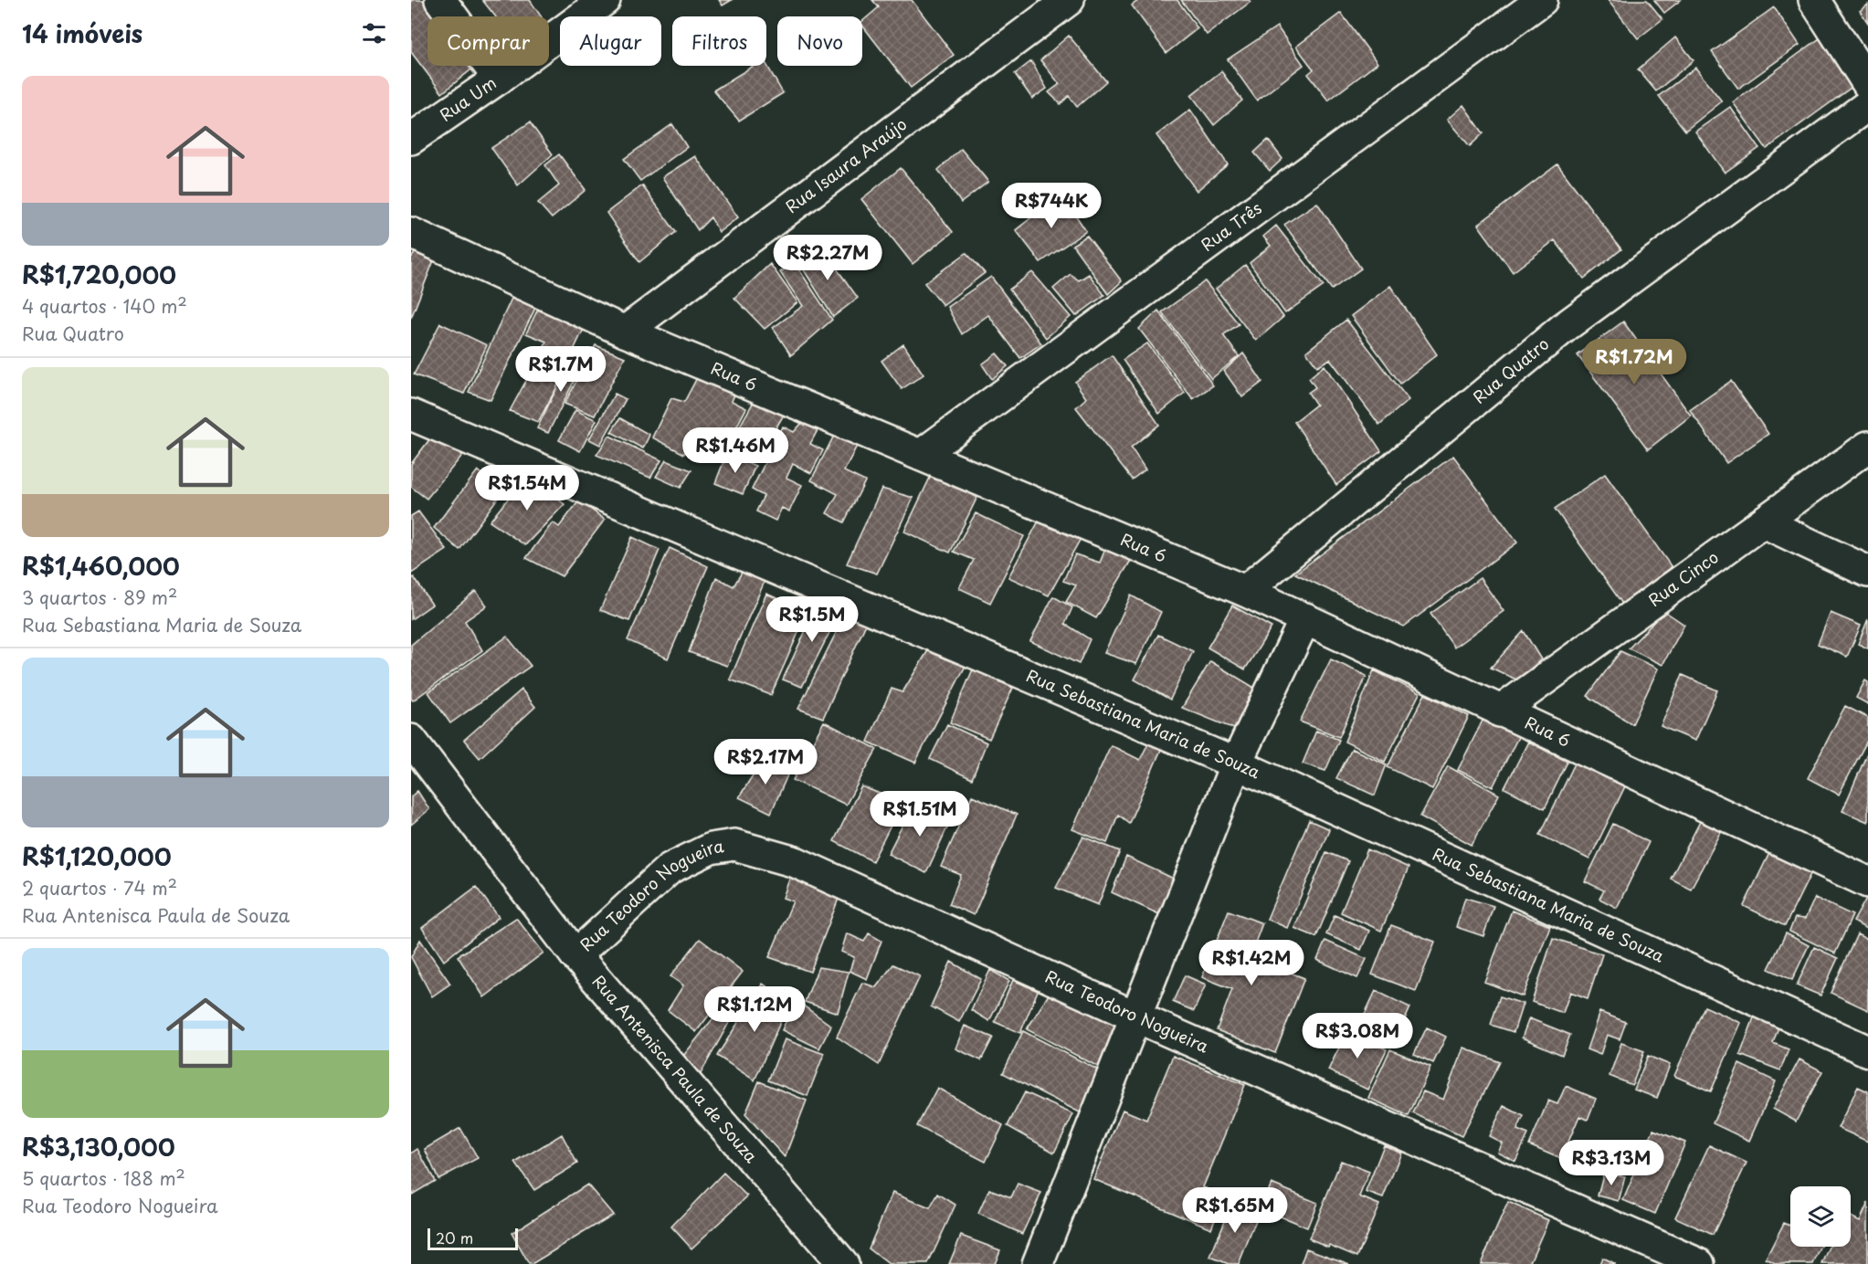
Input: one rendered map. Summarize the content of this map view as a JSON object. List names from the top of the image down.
{
  "streets": {
    "street": [
      "Rua Um",
      "Rua Isaura Araújo",
      "Rua Três",
      "Rua Quatro",
      "Rua 6",
      "Rua Cinco",
      "Rua Sebastiana Maria de Souza",
      "Rua Teodoro Nogueira",
      "Rua Antenisca Paula de Souza"
    ]
  },
  "crossings": [
    ["Rua Isaura Araújo", "Rua 6"],
    ["Rua Três", "Rua 6"],
    ["Rua Quatro", "Rua 6"],
    ["Rua 6", "Rua Cinco"],
    ["Rua Teodoro Nogueira", "Rua Antenisca Paula de Souza"]
  ],
  "scale_bar": "20 m",
  "page": {
    "heading": "14 imóveis",
    "chip": [
      "Comprar",
      "Alugar",
      "Filtros",
      "Novo"
    ],
    "list": [
      {
        "name": "R$1,720,000",
        "note": "4 quartos · 140 m² · Rua Quatro"
      },
      {
        "name": "R$1,460,000",
        "note": "3 quartos · 89 m² · Rua Sebastiana Maria de Souza"
      },
      {
        "name": "R$1,120,000",
        "note": "2 quartos · 74 m² · Rua Antenisca Paula de Souza"
      },
      {
        "name": "R$3,130,000",
        "note": "5 quartos · 188 m² · Rua Teodoro Nogueira"
      }
    ],
    "price": [
      "R$744K",
      "R$2.27M",
      "R$1.72M",
      "R$1.7M",
      "R$1.46M",
      "R$1.54M",
      "R$1.5M",
      "R$2.17M",
      "R$1.51M",
      "R$1.42M",
      "R$1.12M",
      "R$3.08M",
      "R$3.13M",
      "R$1.65M"
    ],
    "scale": "20 m"
  }
}
